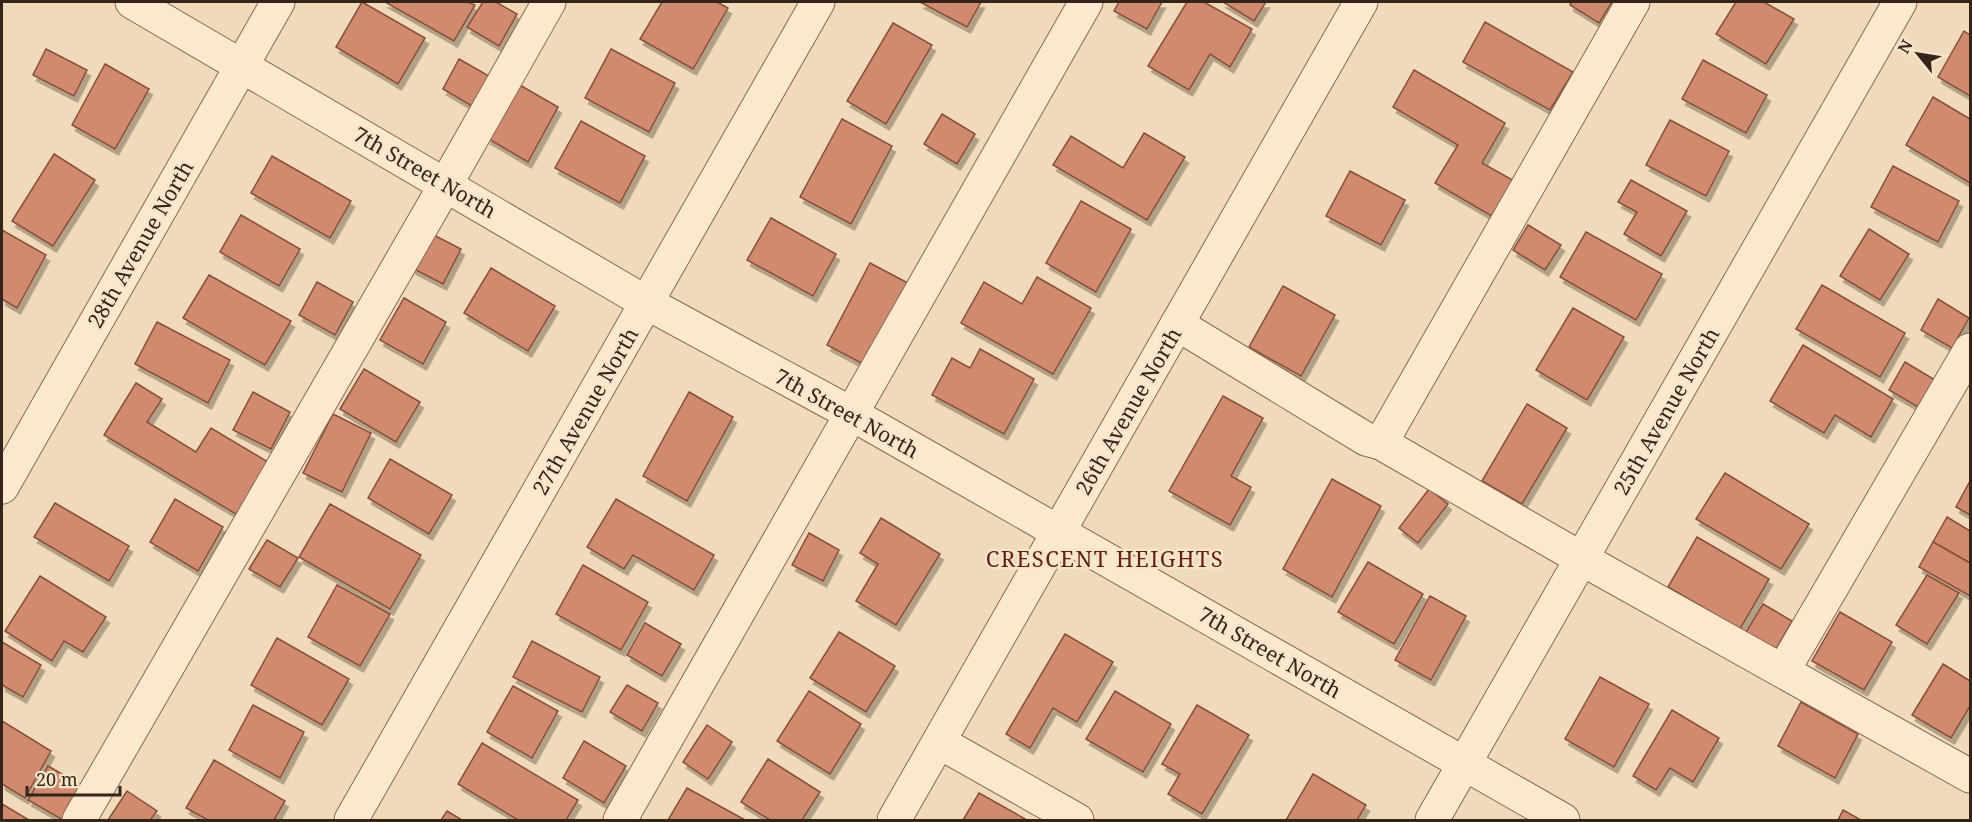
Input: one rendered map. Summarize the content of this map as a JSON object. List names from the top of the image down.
{
  "streets": {
    "street": [
      "7th Street North",
      "28th Avenue North",
      "27th Avenue North",
      "26th Avenue North",
      "25th Avenue North"
    ]
  },
  "crossings": [
    ["7th Street North", "28th Avenue North"],
    ["7th Street North", "27th Avenue North"],
    ["7th Street North", "26th Avenue North"],
    ["7th Street North", "25th Avenue North"]
  ],
  "districts": ["CRESCENT HEIGHTS"],
  "scale_bar": "20 m",
  "north": "top left"
}
